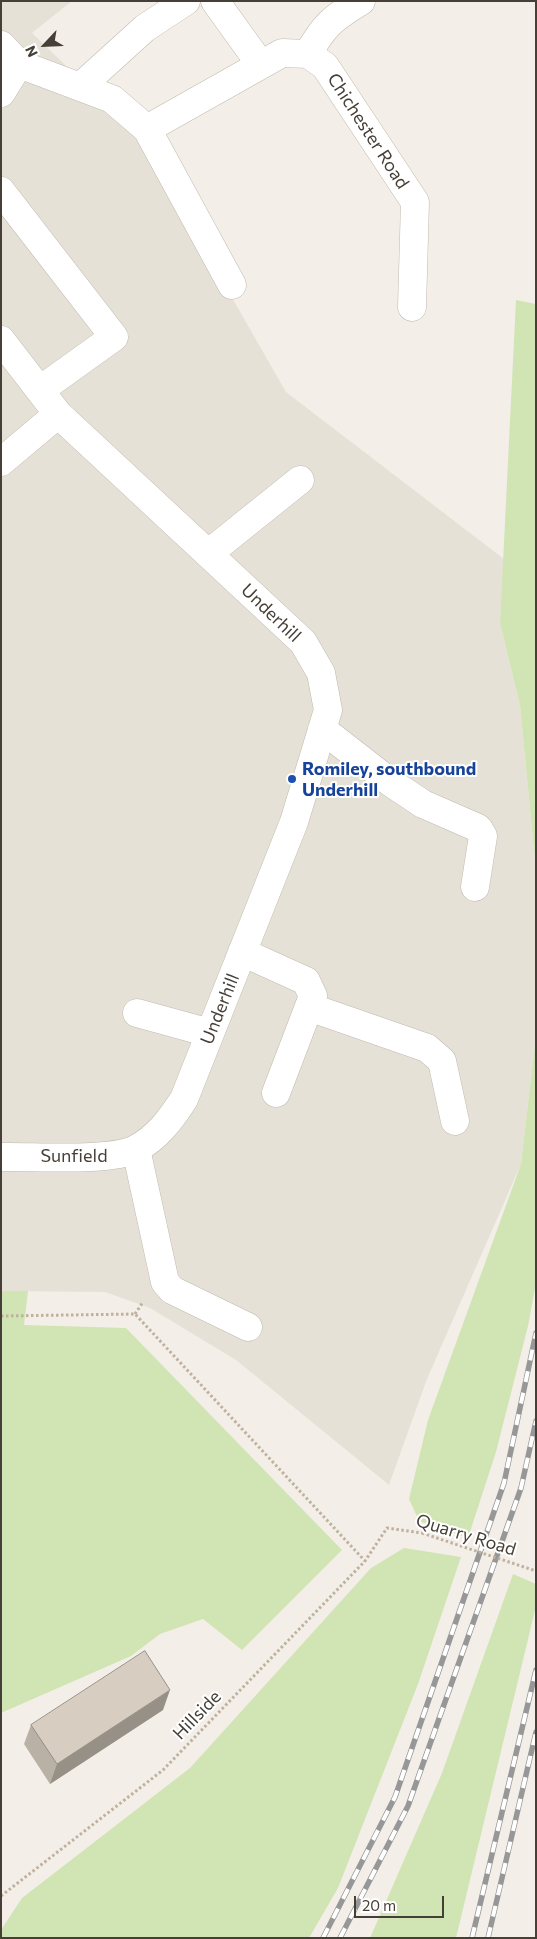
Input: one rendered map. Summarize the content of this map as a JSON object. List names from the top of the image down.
{
  "streets": {
    "street": ["Chichester Road", "Underhill", "Sunfield"],
    "path": ["Quarry Road", "Hillside"]
  },
  "crossings": [
    ["Underhill", "Sunfield"],
    ["Quarry Road", "Hillside"]
  ],
  "places": ["Romiley, southbound Underhill"],
  "scale_bar": "20 m",
  "north": "bottom left"
}
